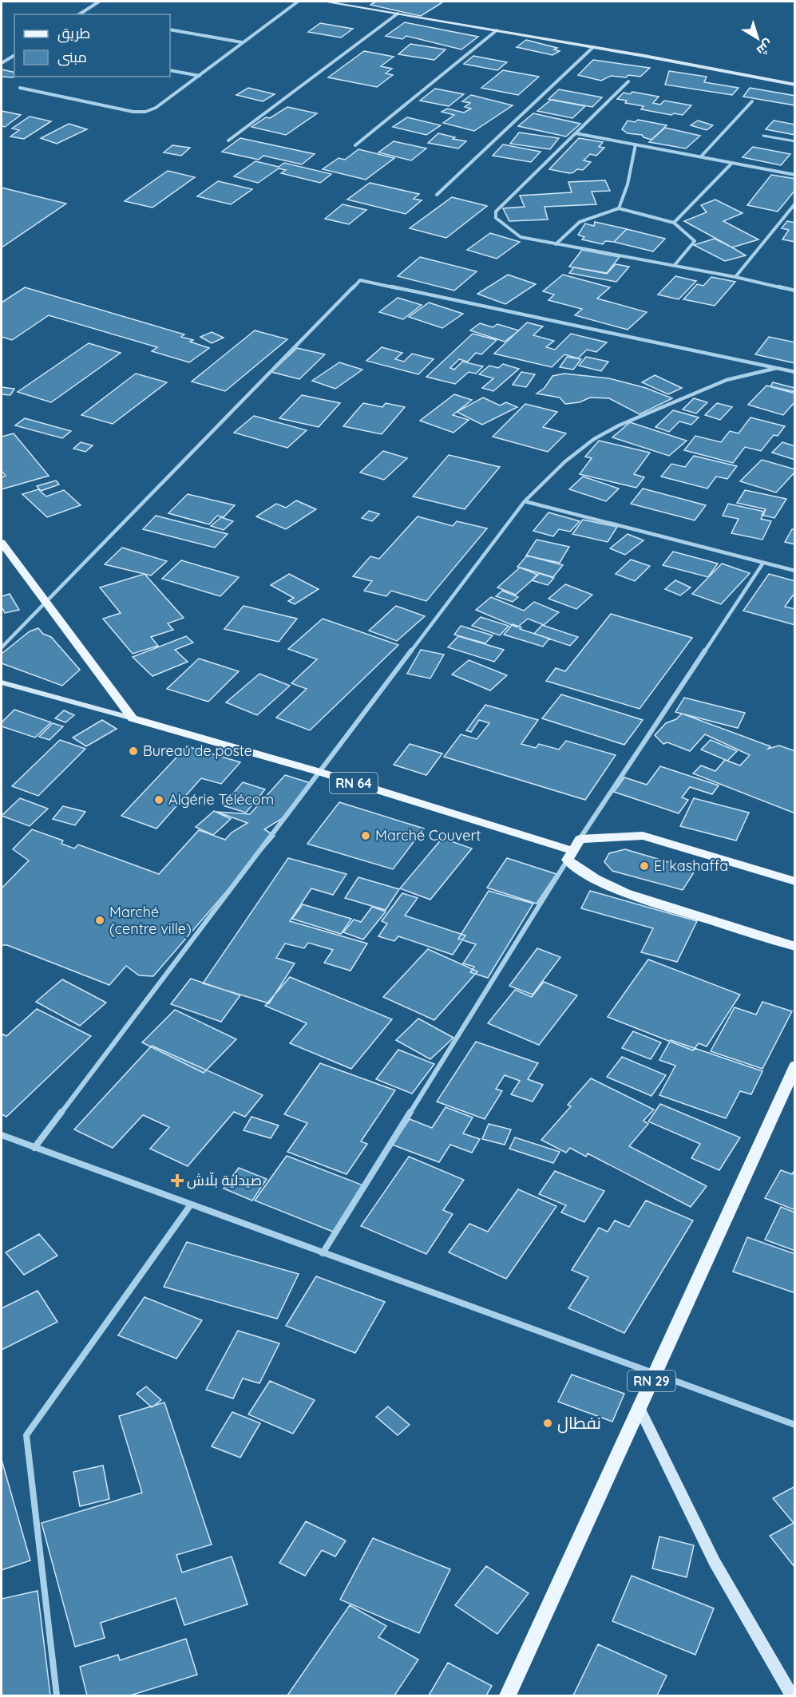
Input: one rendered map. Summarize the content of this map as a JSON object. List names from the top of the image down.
{
  "streets": {
    "main road": ["RN 64", "RN 29"]
  },
  "places": {
    "other": [
      "Bureau de poste",
      "Algérie Télécom",
      "Marché Couvert",
      "El kashaffa",
      "Marché (centre ville)",
      "نفطال"
    ],
    "health": ["صيدلية بلّاش"]
  },
  "legend": ["طريق", "مبنى"],
  "north": "bottom right"
}
